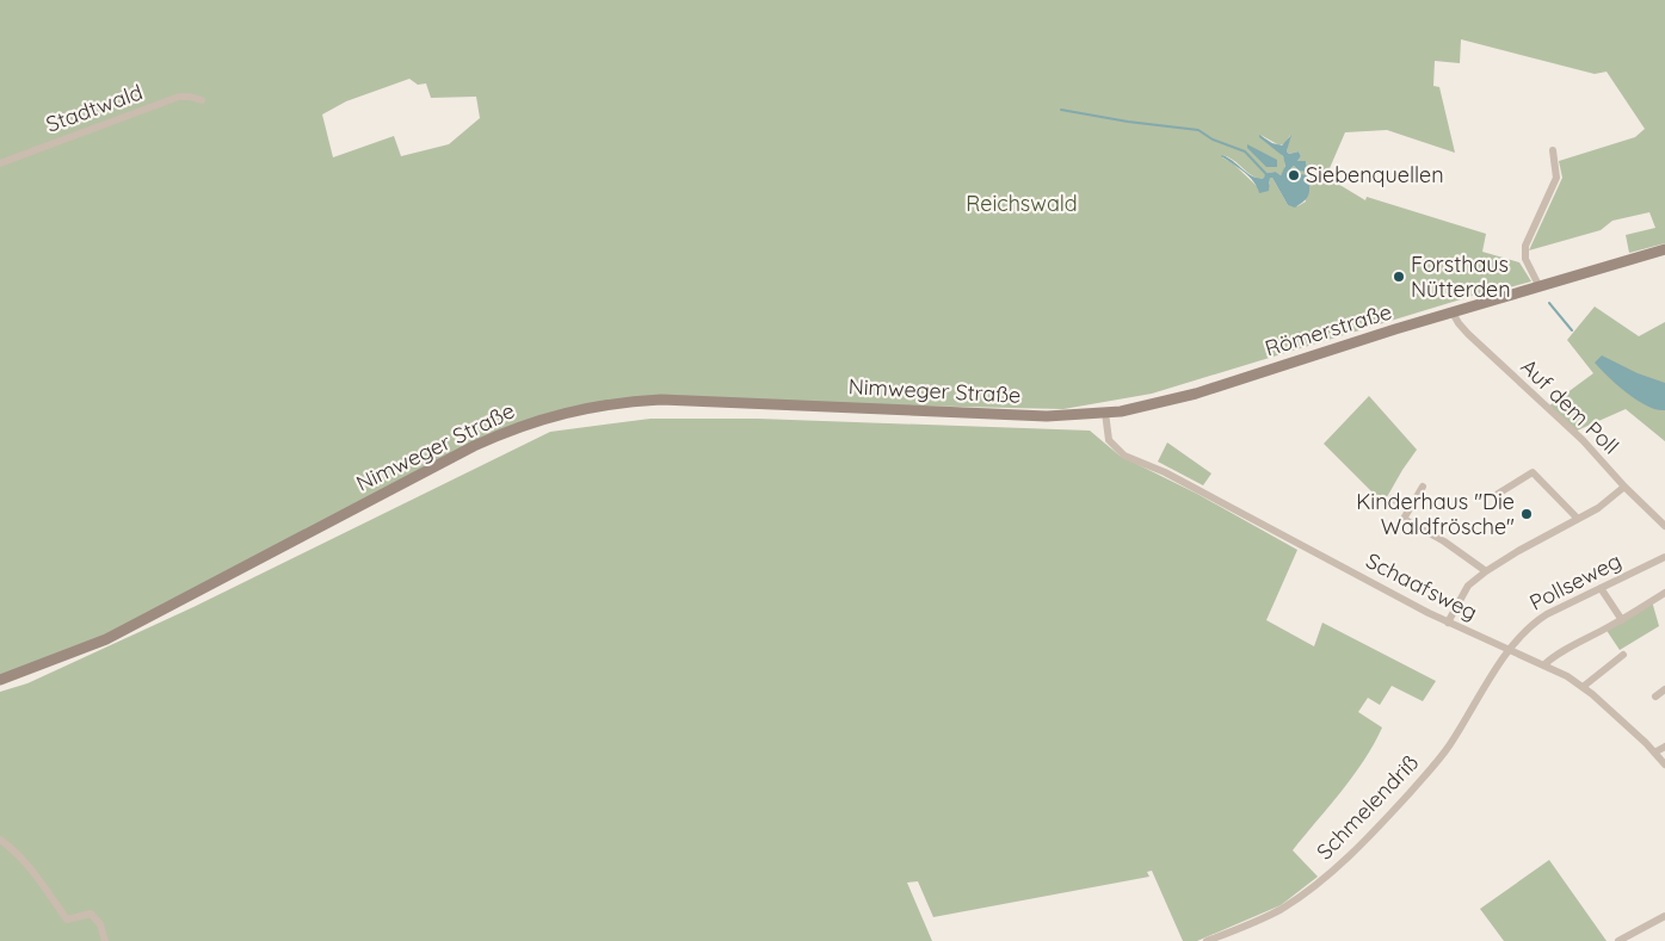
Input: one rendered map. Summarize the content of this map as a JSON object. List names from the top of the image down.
{
  "streets": {
    "main road": ["Römerstraße", "Nimweger Straße"],
    "street": [
      "Stadtwald",
      "Auf dem Poll",
      "Pollseweg",
      "Schaafsweg",
      "Schmelendriß"
    ]
  },
  "crossings": [
    ["Römerstraße", "Nimweger Straße"],
    ["Römerstraße", "Auf dem Poll"],
    ["Römerstraße", "Schaafsweg"],
    ["Nimweger Straße", "Schaafsweg"],
    ["Pollseweg", "Schaafsweg"],
    ["Pollseweg", "Schmelendriß"],
    ["Schaafsweg", "Schmelendriß"]
  ],
  "parks": ["Reichswald"],
  "places": ["Siebenquellen", "Forsthaus Nütterden", "Kinderhaus \"Die Waldfrösche\""]
}
